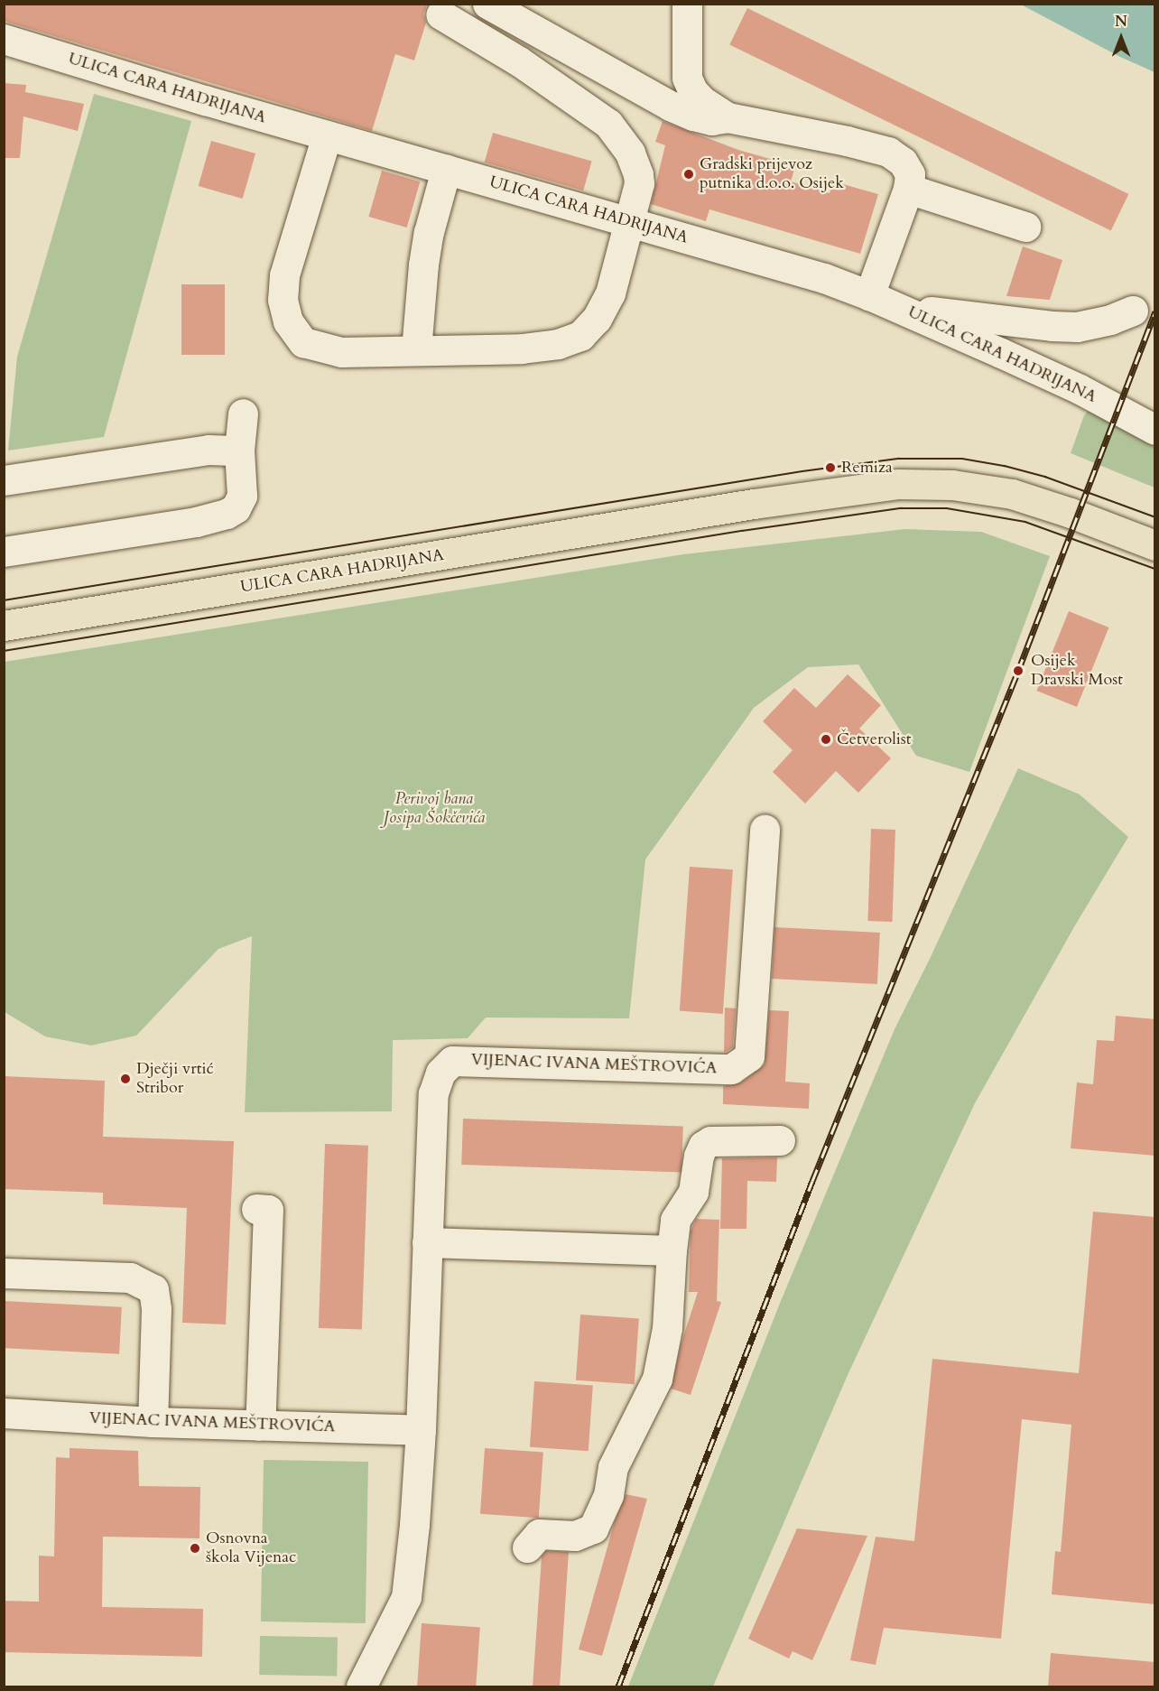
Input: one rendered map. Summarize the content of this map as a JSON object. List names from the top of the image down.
{
  "streets": {
    "main road": ["ULICA CARA HADRIJANA"],
    "street": ["VIJENAC IVANA MEŠTROVIĆA"]
  },
  "parks": ["Perivoj bana Josipa Šokčevića"],
  "places": [
    "Gradski prijevoz putnika d.o.o. Osijek",
    "Remiza",
    "Osijek Dravski Most",
    "Četverolist",
    "Dječji vrtić Stribor",
    "Osnovna škola Vijenac"
  ],
  "north": "top"
}
